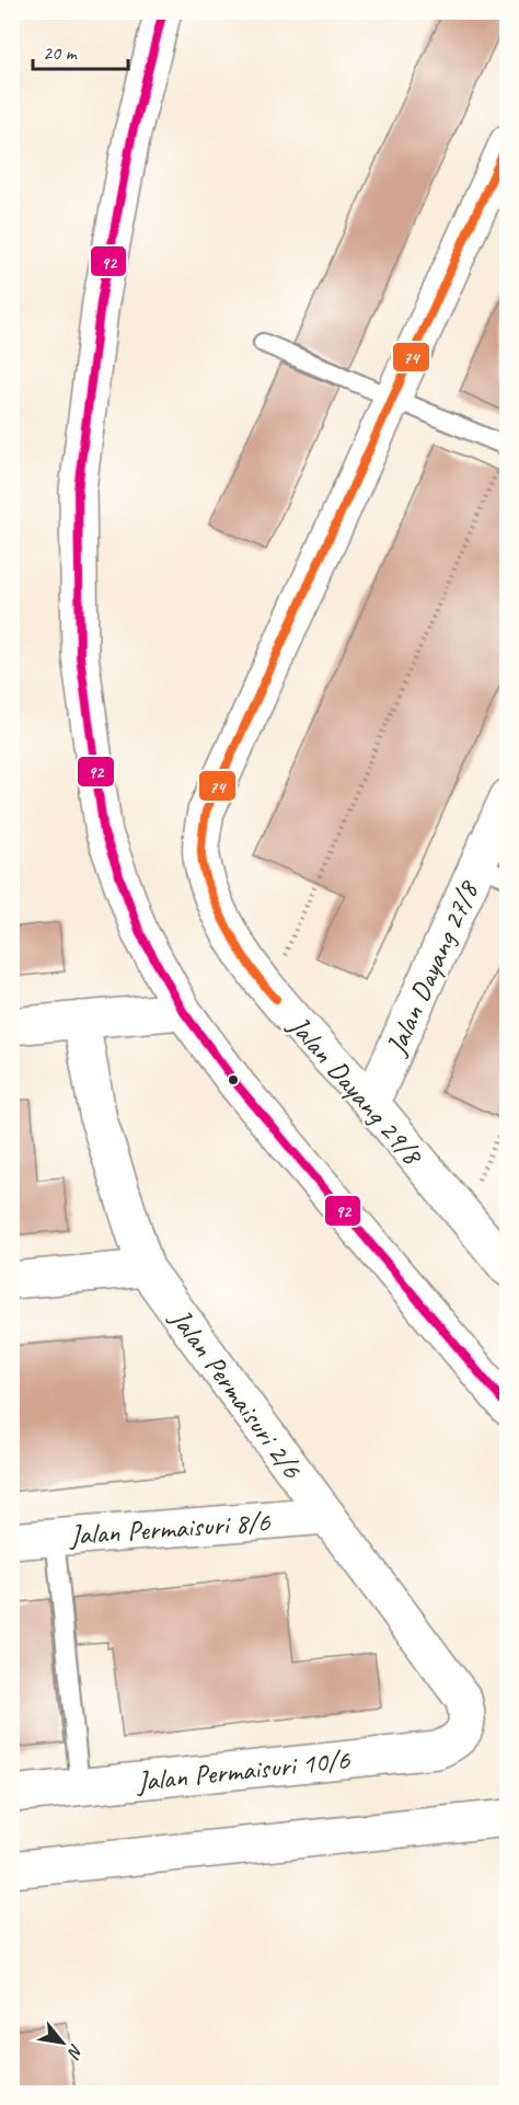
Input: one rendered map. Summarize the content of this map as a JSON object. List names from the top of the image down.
{
  "streets": {
    "street": [
      "Jalan Dayang 27/8",
      "Jalan Dayang 29/8",
      "Jalan Permaisuri 2/6",
      "Jalan Permaisuri 8/6",
      "Jalan Permaisuri 10/6"
    ]
  },
  "crossings": [
    ["Jalan Dayang 27/8", "Jalan Dayang 29/8"],
    ["Jalan Permaisuri 2/6", "Jalan Permaisuri 8/6"],
    ["Jalan Permaisuri 2/6", "Jalan Permaisuri 10/6"]
  ],
  "lines": ["transit line 92", "transit line 74"],
  "scale_bar": "20 m",
  "north": "bottom right"
}
